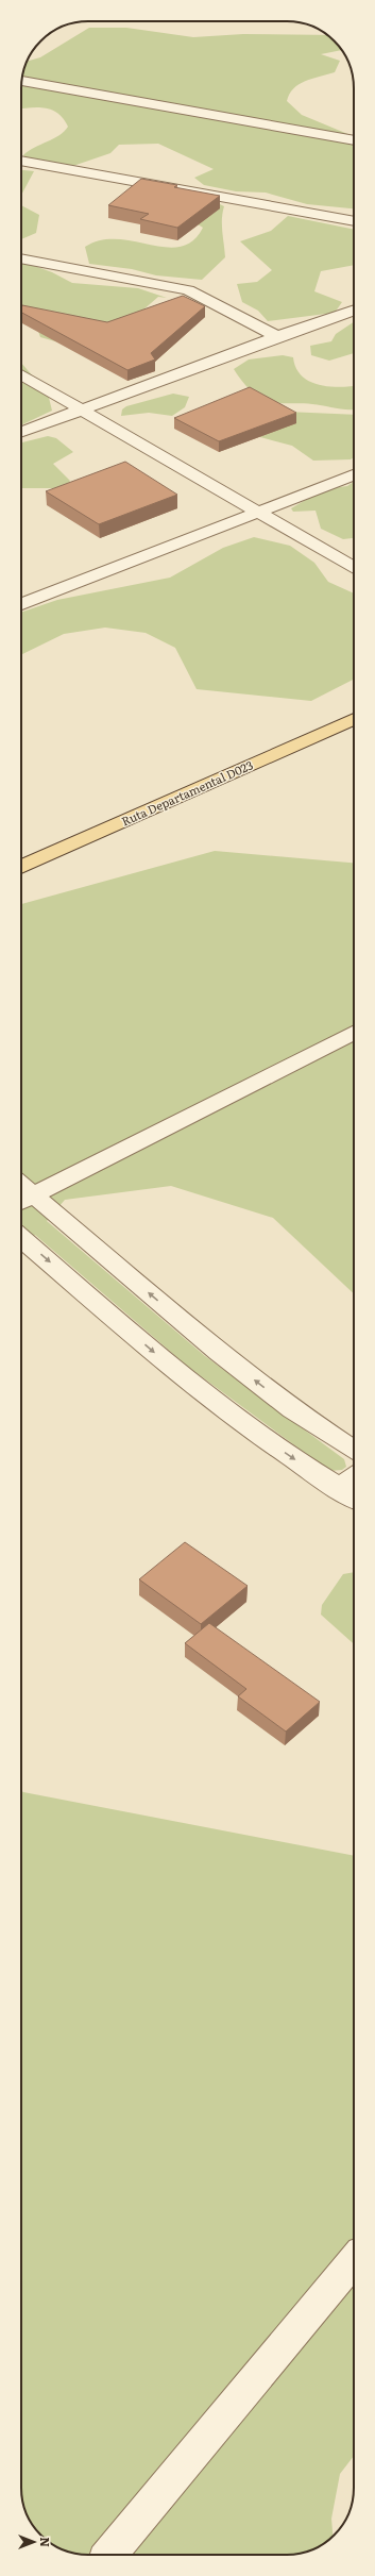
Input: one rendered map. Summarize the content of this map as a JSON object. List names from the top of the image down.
{
  "streets": {
    "main road": ["Ruta Departamental D023"]
  },
  "north": "right"
}
